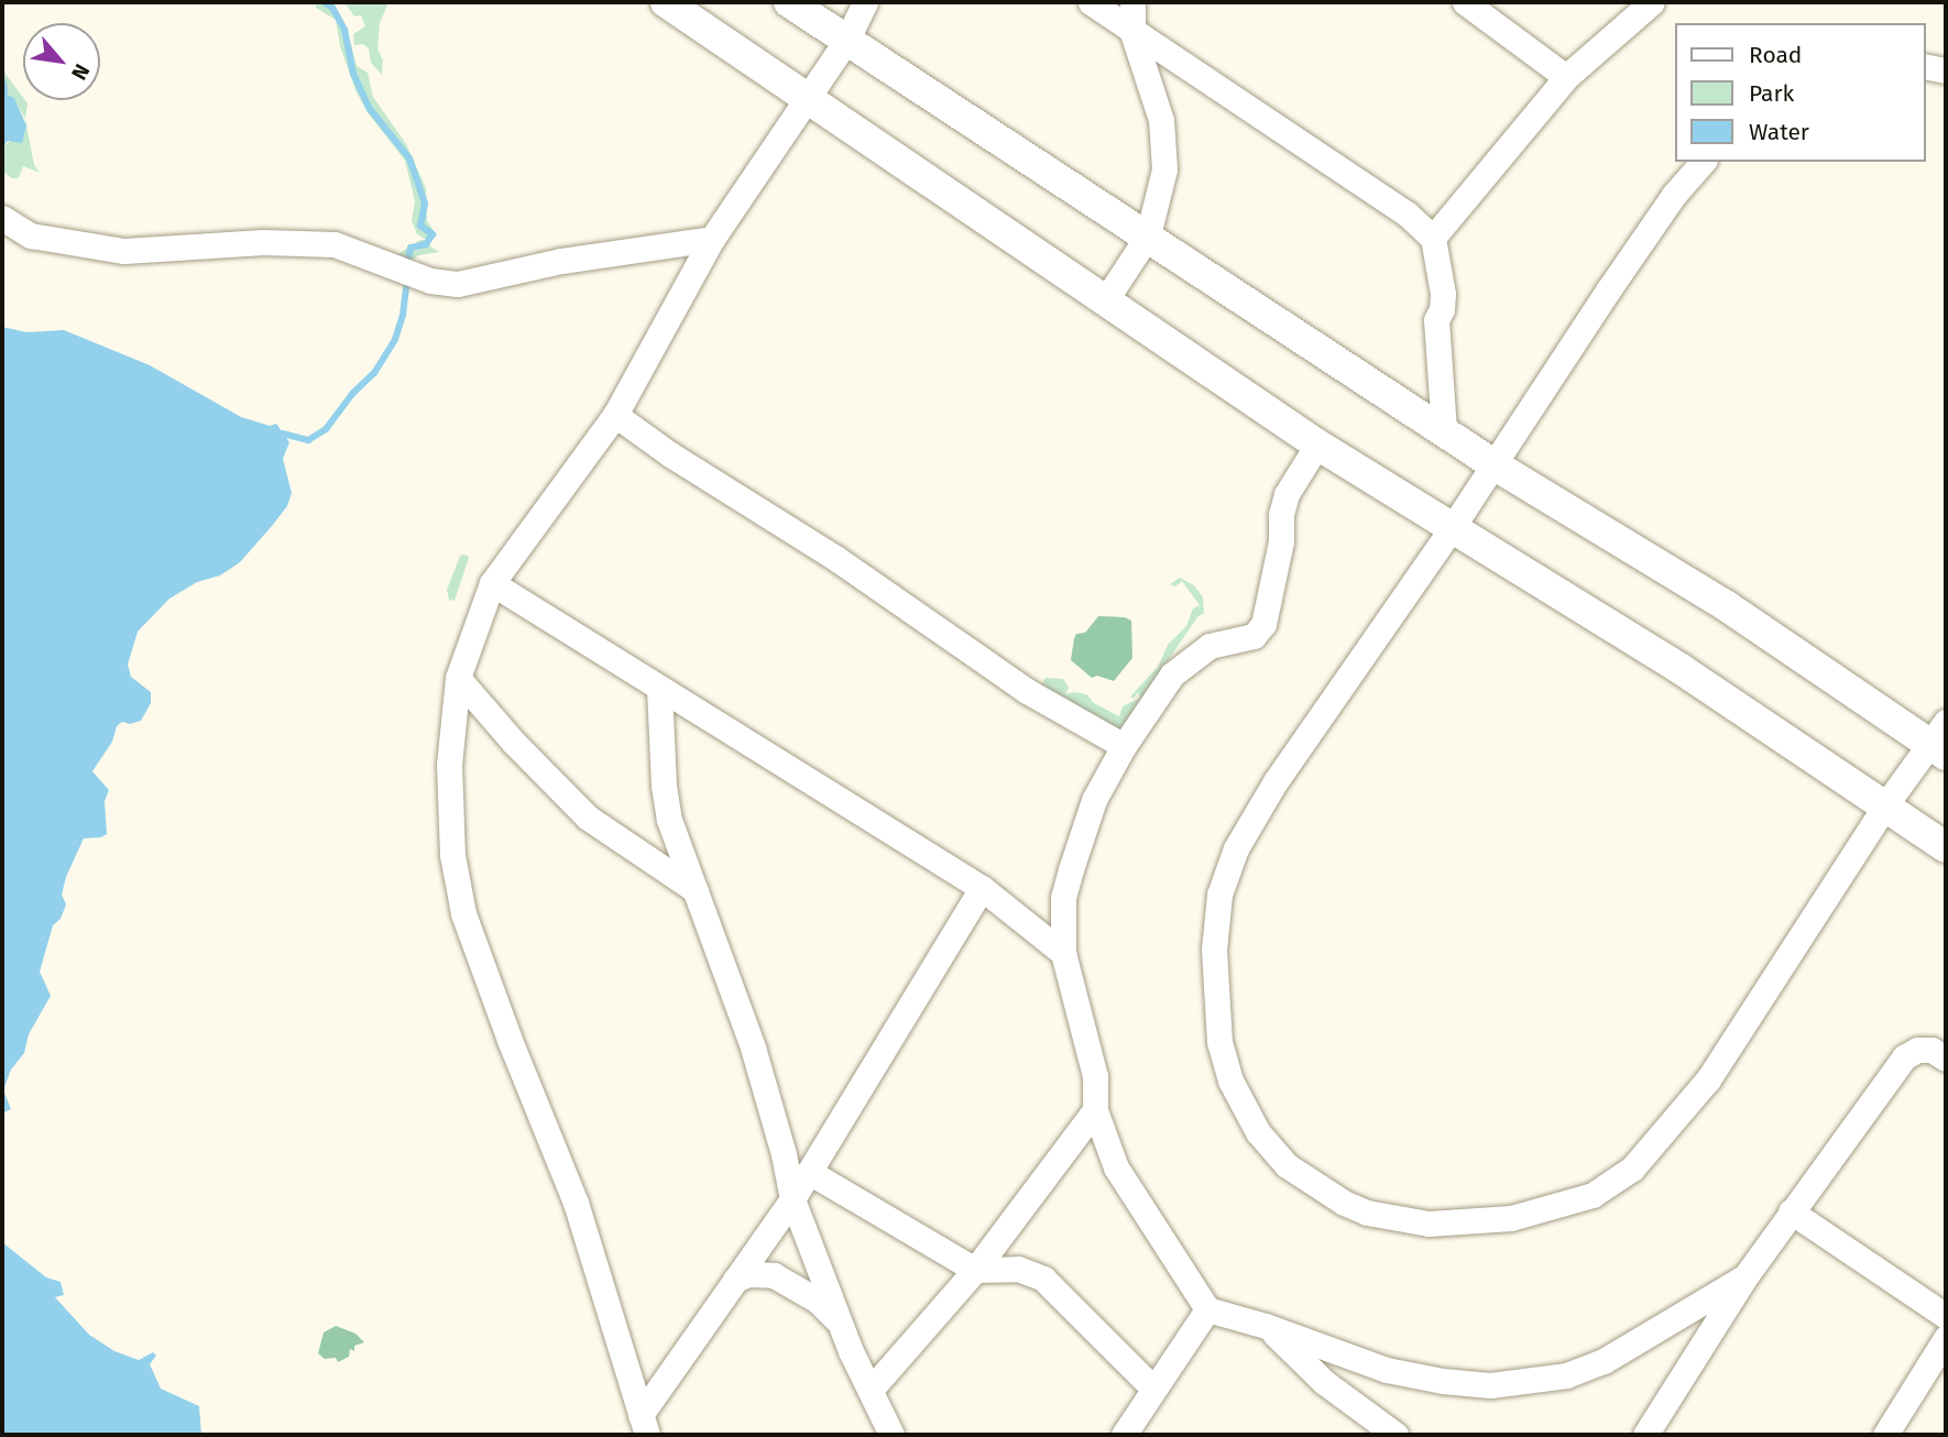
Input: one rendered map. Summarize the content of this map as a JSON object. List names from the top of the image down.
{
  "legend": ["Road", "Park", "Water"],
  "north": "bottom right"
}
